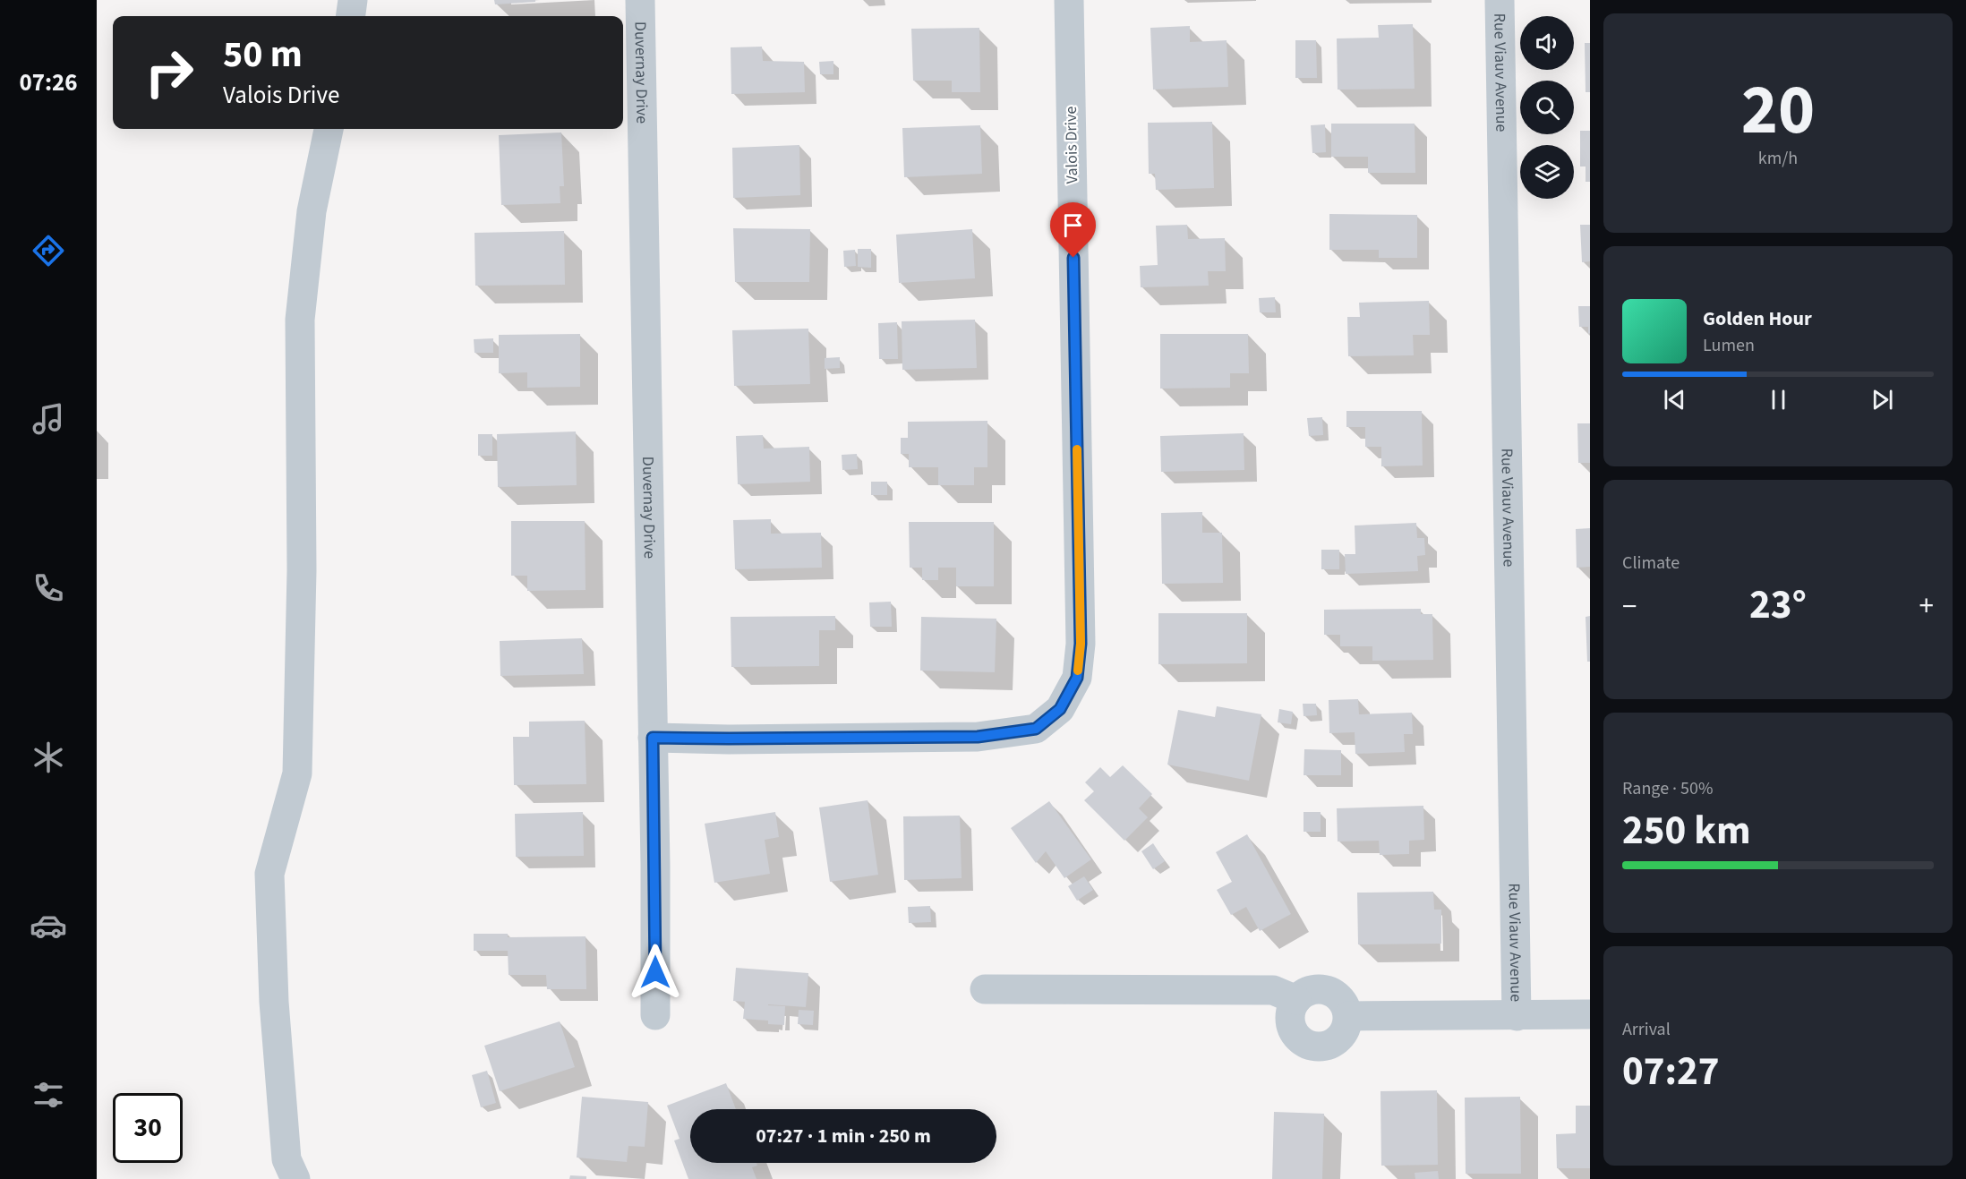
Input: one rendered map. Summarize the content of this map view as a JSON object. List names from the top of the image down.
{
  "streets": {
    "street": ["Duvernay Drive", "Rue Viauv Avenue", "Valois Drive"]
  },
  "crossings": [
    ["Duvernay Drive", "Valois Drive"]
  ],
  "page": {
    "tabs": "07:26",
    "tile": [
      ["20", "km/h"],
      "Climate",
      ["Range · 50%", "250 km"],
      ["Arrival", "07:27"]
    ],
    "turn": ["50 m", "Valois Drive"],
    "song": ["Golden Hour", "Lumen"],
    "heat": ["−", "23°", "+"],
    "limit": "30",
    "trip": "07:27 · 1 min · 250 m"
  }
}
